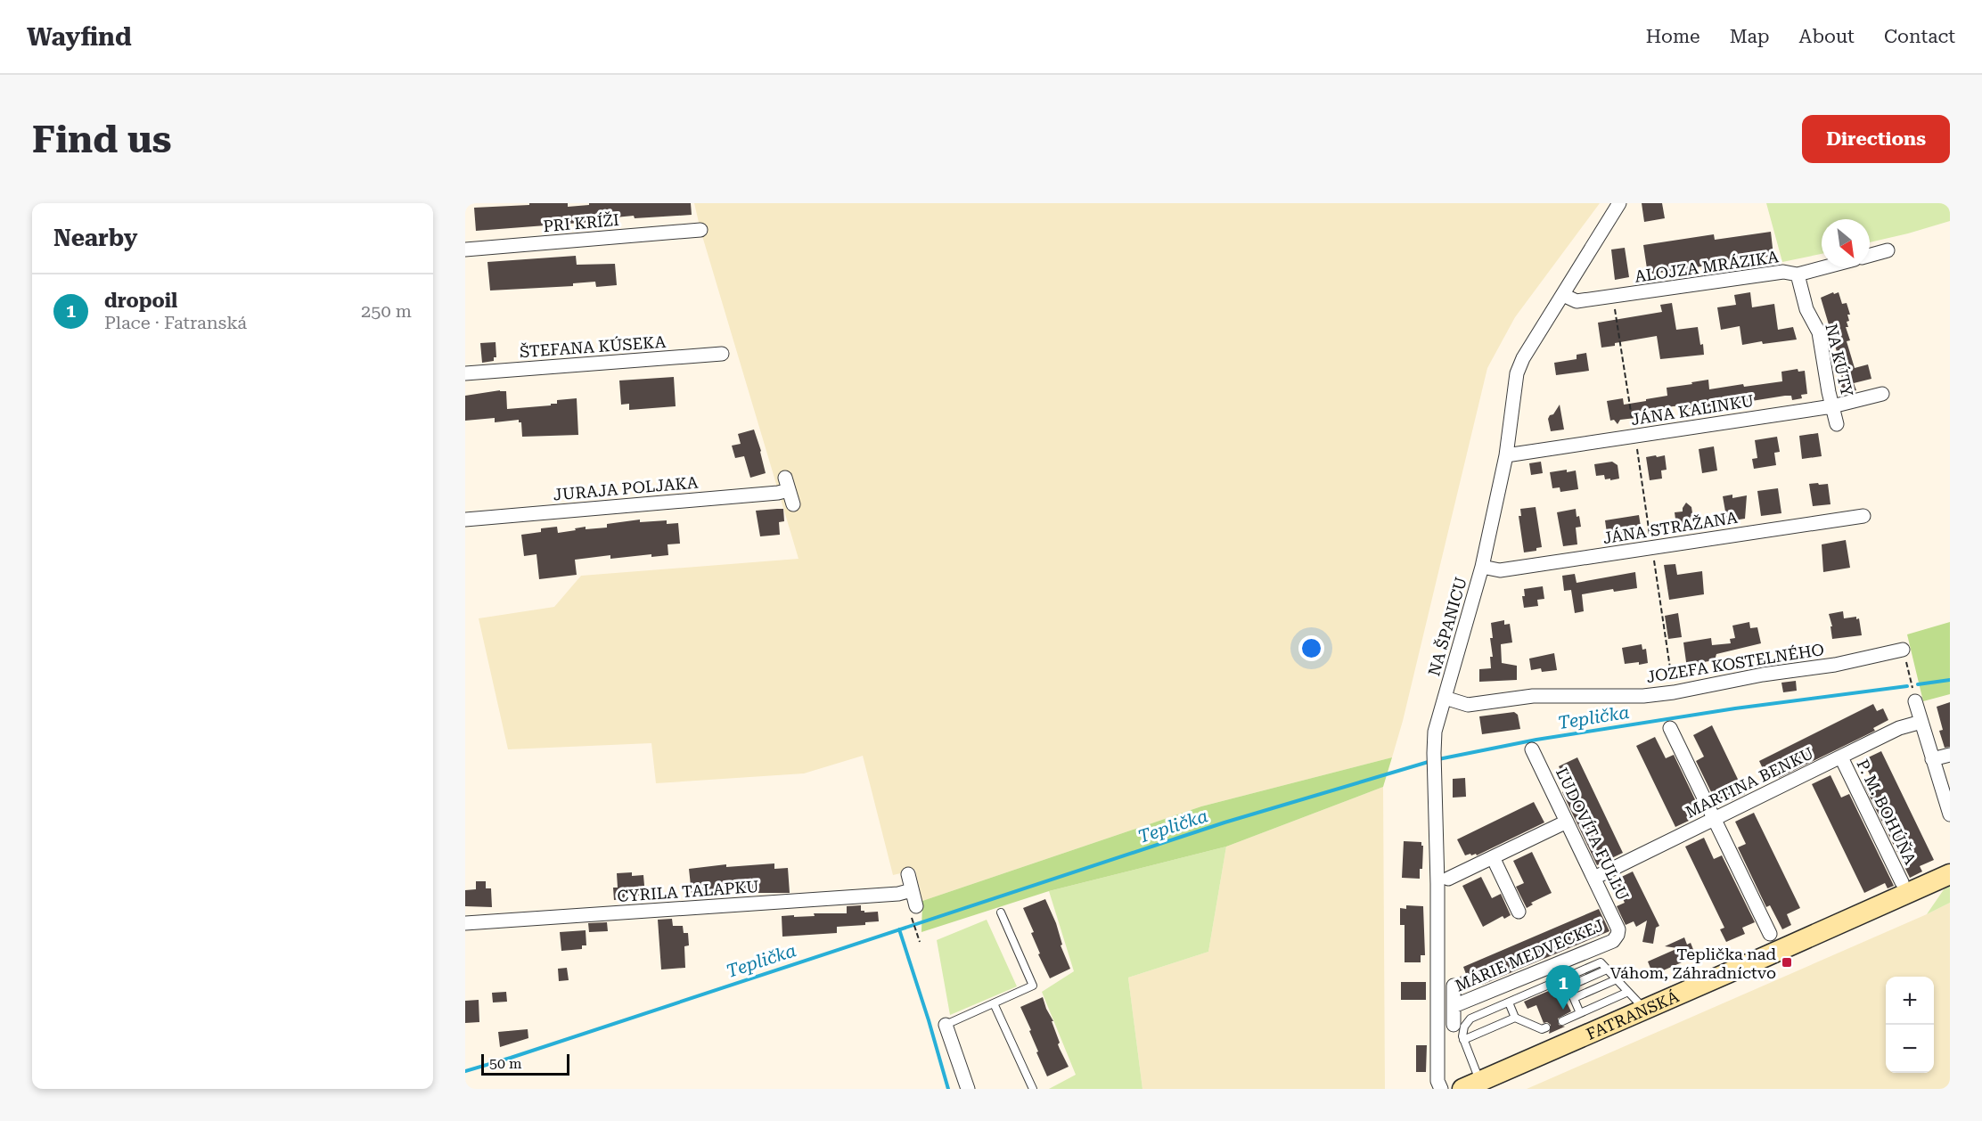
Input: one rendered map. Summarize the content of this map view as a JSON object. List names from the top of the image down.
{
  "streets": {
    "main road": ["FATRANSKÁ"],
    "street": [
      "PRI KRÍŽI",
      "ALOJZA MRÁZIKA",
      "ŠTEFANA KÚSEKA",
      "NA KÚTY",
      "JÁNA KALINKU",
      "JURAJA POLJAKA",
      "JÁNA STRAŽANA",
      "NA ŠPANICU",
      "JOZEFA KOSTELNÉHO",
      "MARTINA BENKU",
      "P. M. BOHÚŇA",
      "ĽUDOVÍTA FULLU",
      "CYRILA TALAPKU",
      "MÁRIE MEDVECKEJ"
    ]
  },
  "crossings": [
    ["ALOJZA MRÁZIKA", "NA KÚTY"],
    ["ALOJZA MRÁZIKA", "NA ŠPANICU"],
    ["NA KÚTY", "JÁNA KALINKU"],
    ["JÁNA KALINKU", "NA ŠPANICU"],
    ["JÁNA STRAŽANA", "NA ŠPANICU"],
    ["NA ŠPANICU", "JOZEFA KOSTELNÉHO"],
    ["MARTINA BENKU", "P. M. BOHÚŇA"],
    ["MARTINA BENKU", "ĽUDOVÍTA FULLU"],
    ["ĽUDOVÍTA FULLU", "MÁRIE MEDVECKEJ"]
  ],
  "water": ["Teplička"],
  "places": {
    "transit": ["Teplička nad Váhom, Záhradníctvo"]
  },
  "scale_bar": "50 m",
  "north": "bottom right",
  "page": {
    "header": "Wayfind",
    "nav": [
      "Home",
      "Map",
      "About",
      "Contact"
    ],
    "buttons": "Directions",
    "title": "Find us",
    "heading": "Nearby",
    "list": [
      {
        "mark": "1",
        "name": "dropoil",
        "note": "Place · Fatranská",
        "value": "250 m"
      }
    ],
    "pins": "1",
    "map_buttons": ["+", "−"],
    "scale": "50 m"
  }
}
